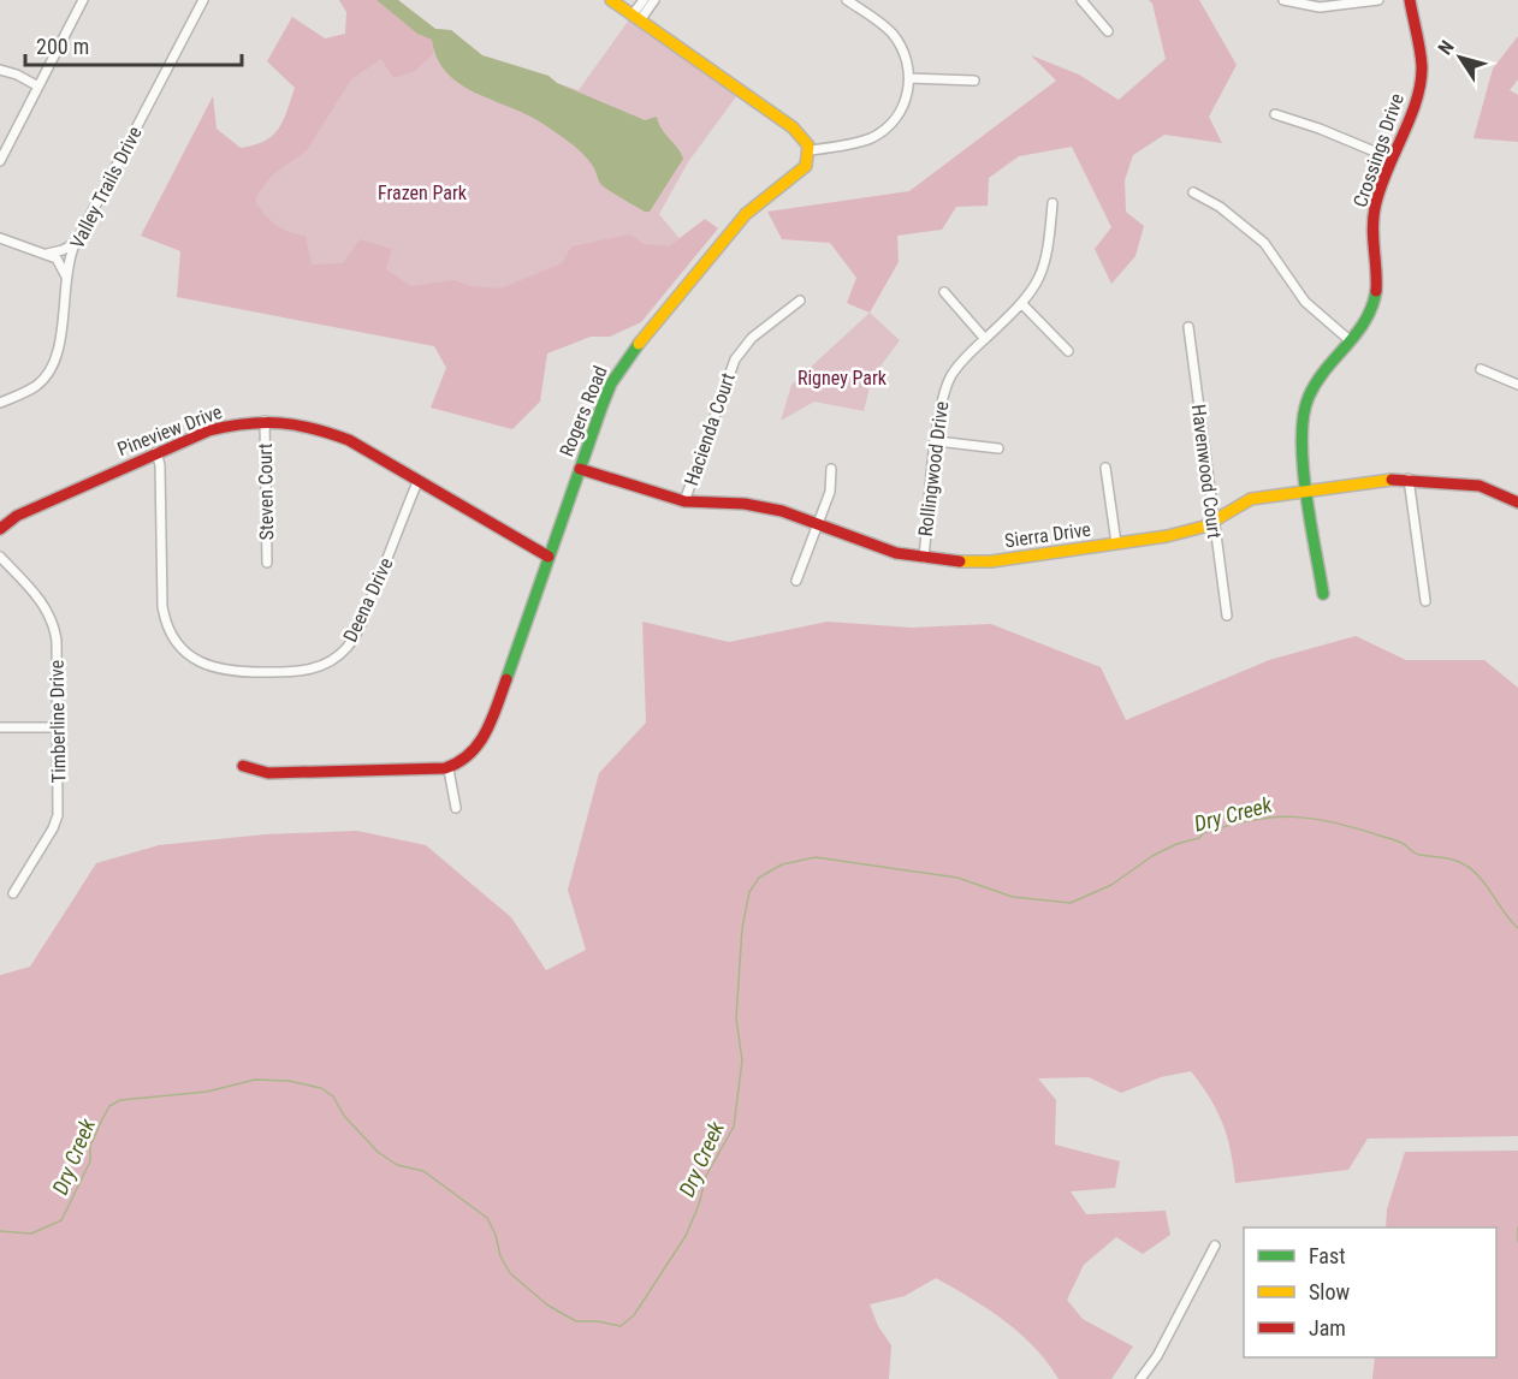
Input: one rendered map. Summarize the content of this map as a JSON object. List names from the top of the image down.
{
  "streets": {
    "street": [
      "Crossings Drive",
      "Valley Trails Drive",
      "Rogers Road",
      "Hacienda Court",
      "Pineview Drive",
      "Rollingwood Drive",
      "Havenwood Court",
      "Steven Court",
      "Sierra Drive",
      "Deena Drive",
      "Timberline Drive"
    ]
  },
  "crossings": [
    ["Crossings Drive", "Sierra Drive"],
    ["Rogers Road", "Pineview Drive"],
    ["Rogers Road", "Sierra Drive"],
    ["Hacienda Court", "Sierra Drive"],
    ["Pineview Drive", "Steven Court"],
    ["Pineview Drive", "Deena Drive"],
    ["Rollingwood Drive", "Sierra Drive"],
    ["Havenwood Court", "Sierra Drive"]
  ],
  "water": ["Dry Creek"],
  "parks": ["Frazen Park", "Rigney Park"],
  "legend": ["Fast", "Slow", "Jam"],
  "scale_bar": "200 m",
  "north": "top left"
}
